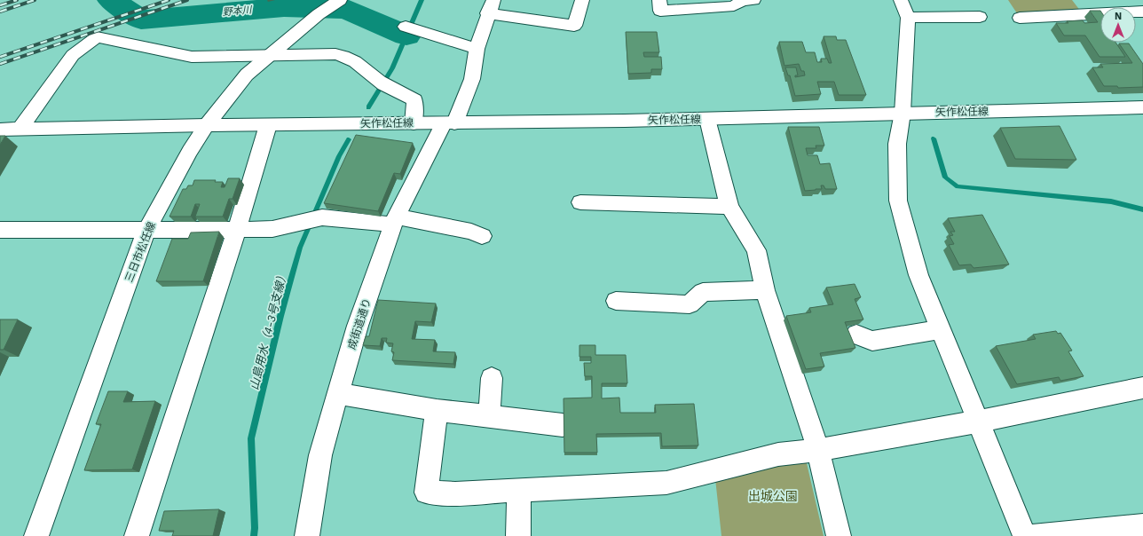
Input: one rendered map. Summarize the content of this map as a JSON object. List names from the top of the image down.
{
  "streets": {
    "street": ["矢作松任線", "三日市松任線", "成街道通り"]
  },
  "crossings": [
    ["矢作松任線", "三日市松任線"],
    ["矢作松任線", "成街道通り"]
  ],
  "water": ["野本川", "山島用水（4-3号支線）"],
  "parks": ["出城公園"],
  "north": "top"
}
